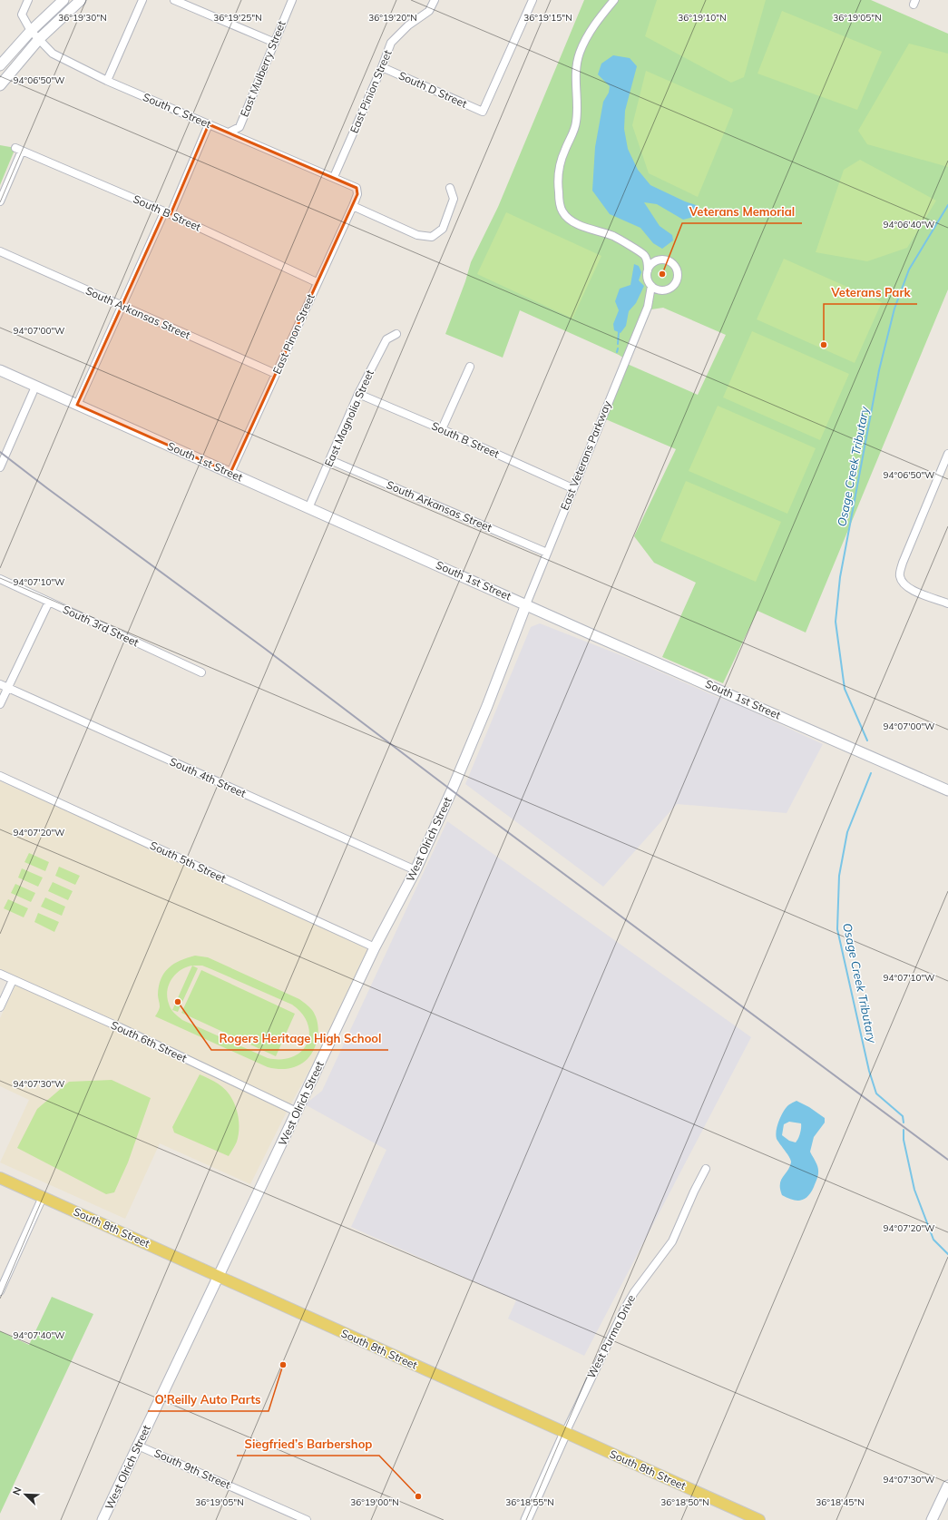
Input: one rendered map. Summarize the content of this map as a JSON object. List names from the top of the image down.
{
  "streets": {
    "main road": ["South 8th Street"],
    "street": [
      "East Mulberry Street",
      "South D Street",
      "East Pinion Street",
      "South C Street",
      "South B Street",
      "South Arkansas Street",
      "East Pinon Street",
      "East Magnolia Street",
      "East Veterans Parkway",
      "South 1st Street",
      "South 3rd Street",
      "South 4th Street",
      "West Olrich Street",
      "South 5th Street",
      "South 6th Street",
      "West Purma Drive",
      "South 9th Street"
    ]
  },
  "crossings": [
    ["East Mulberry Street", "South C Street"],
    ["South D Street", "East Pinion Street"],
    ["East Pinion Street", "South C Street"],
    ["South C Street", "East Pinon Street"],
    ["South B Street", "East Pinon Street"],
    ["South B Street", "East Magnolia Street"],
    ["South B Street", "East Veterans Parkway"],
    ["South Arkansas Street", "East Pinon Street"],
    ["South Arkansas Street", "East Magnolia Street"],
    ["South Arkansas Street", "East Veterans Parkway"],
    ["East Pinon Street", "South 1st Street"],
    ["East Magnolia Street", "South 1st Street"],
    ["East Veterans Parkway", "South 1st Street"],
    ["East Veterans Parkway", "West Olrich Street"],
    ["South 1st Street", "West Olrich Street"],
    ["South 4th Street", "West Olrich Street"],
    ["West Olrich Street", "South 5th Street"],
    ["West Olrich Street", "South 6th Street"],
    ["West Olrich Street", "South 8th Street"],
    ["West Olrich Street", "South 9th Street"],
    ["South 8th Street", "West Purma Drive"]
  ],
  "water": ["Osage Creek Tributary"],
  "places": [
    "Veterans Memorial",
    "Veterans Park",
    "Rogers Heritage High School",
    "O'Reilly Auto Parts",
    "Siegfried’s Barbershop"
  ],
  "north": "top left",
  "coordinates": [
    "36°19'10\"N",
    "36°19'05\"N",
    "36°19'30\"N",
    "36°19'25\"N",
    "36°19'20\"N",
    "36°19'15\"N",
    "94°06'50\"W",
    "94°06'40\"W",
    "94°07'00\"W",
    "94°07'10\"W",
    "94°07'20\"W",
    "94°07'30\"W",
    "94°07'40\"W",
    "36°19'00\"N",
    "36°18'55\"N",
    "36°18'50\"N",
    "36°18'45\"N"
  ]
}
